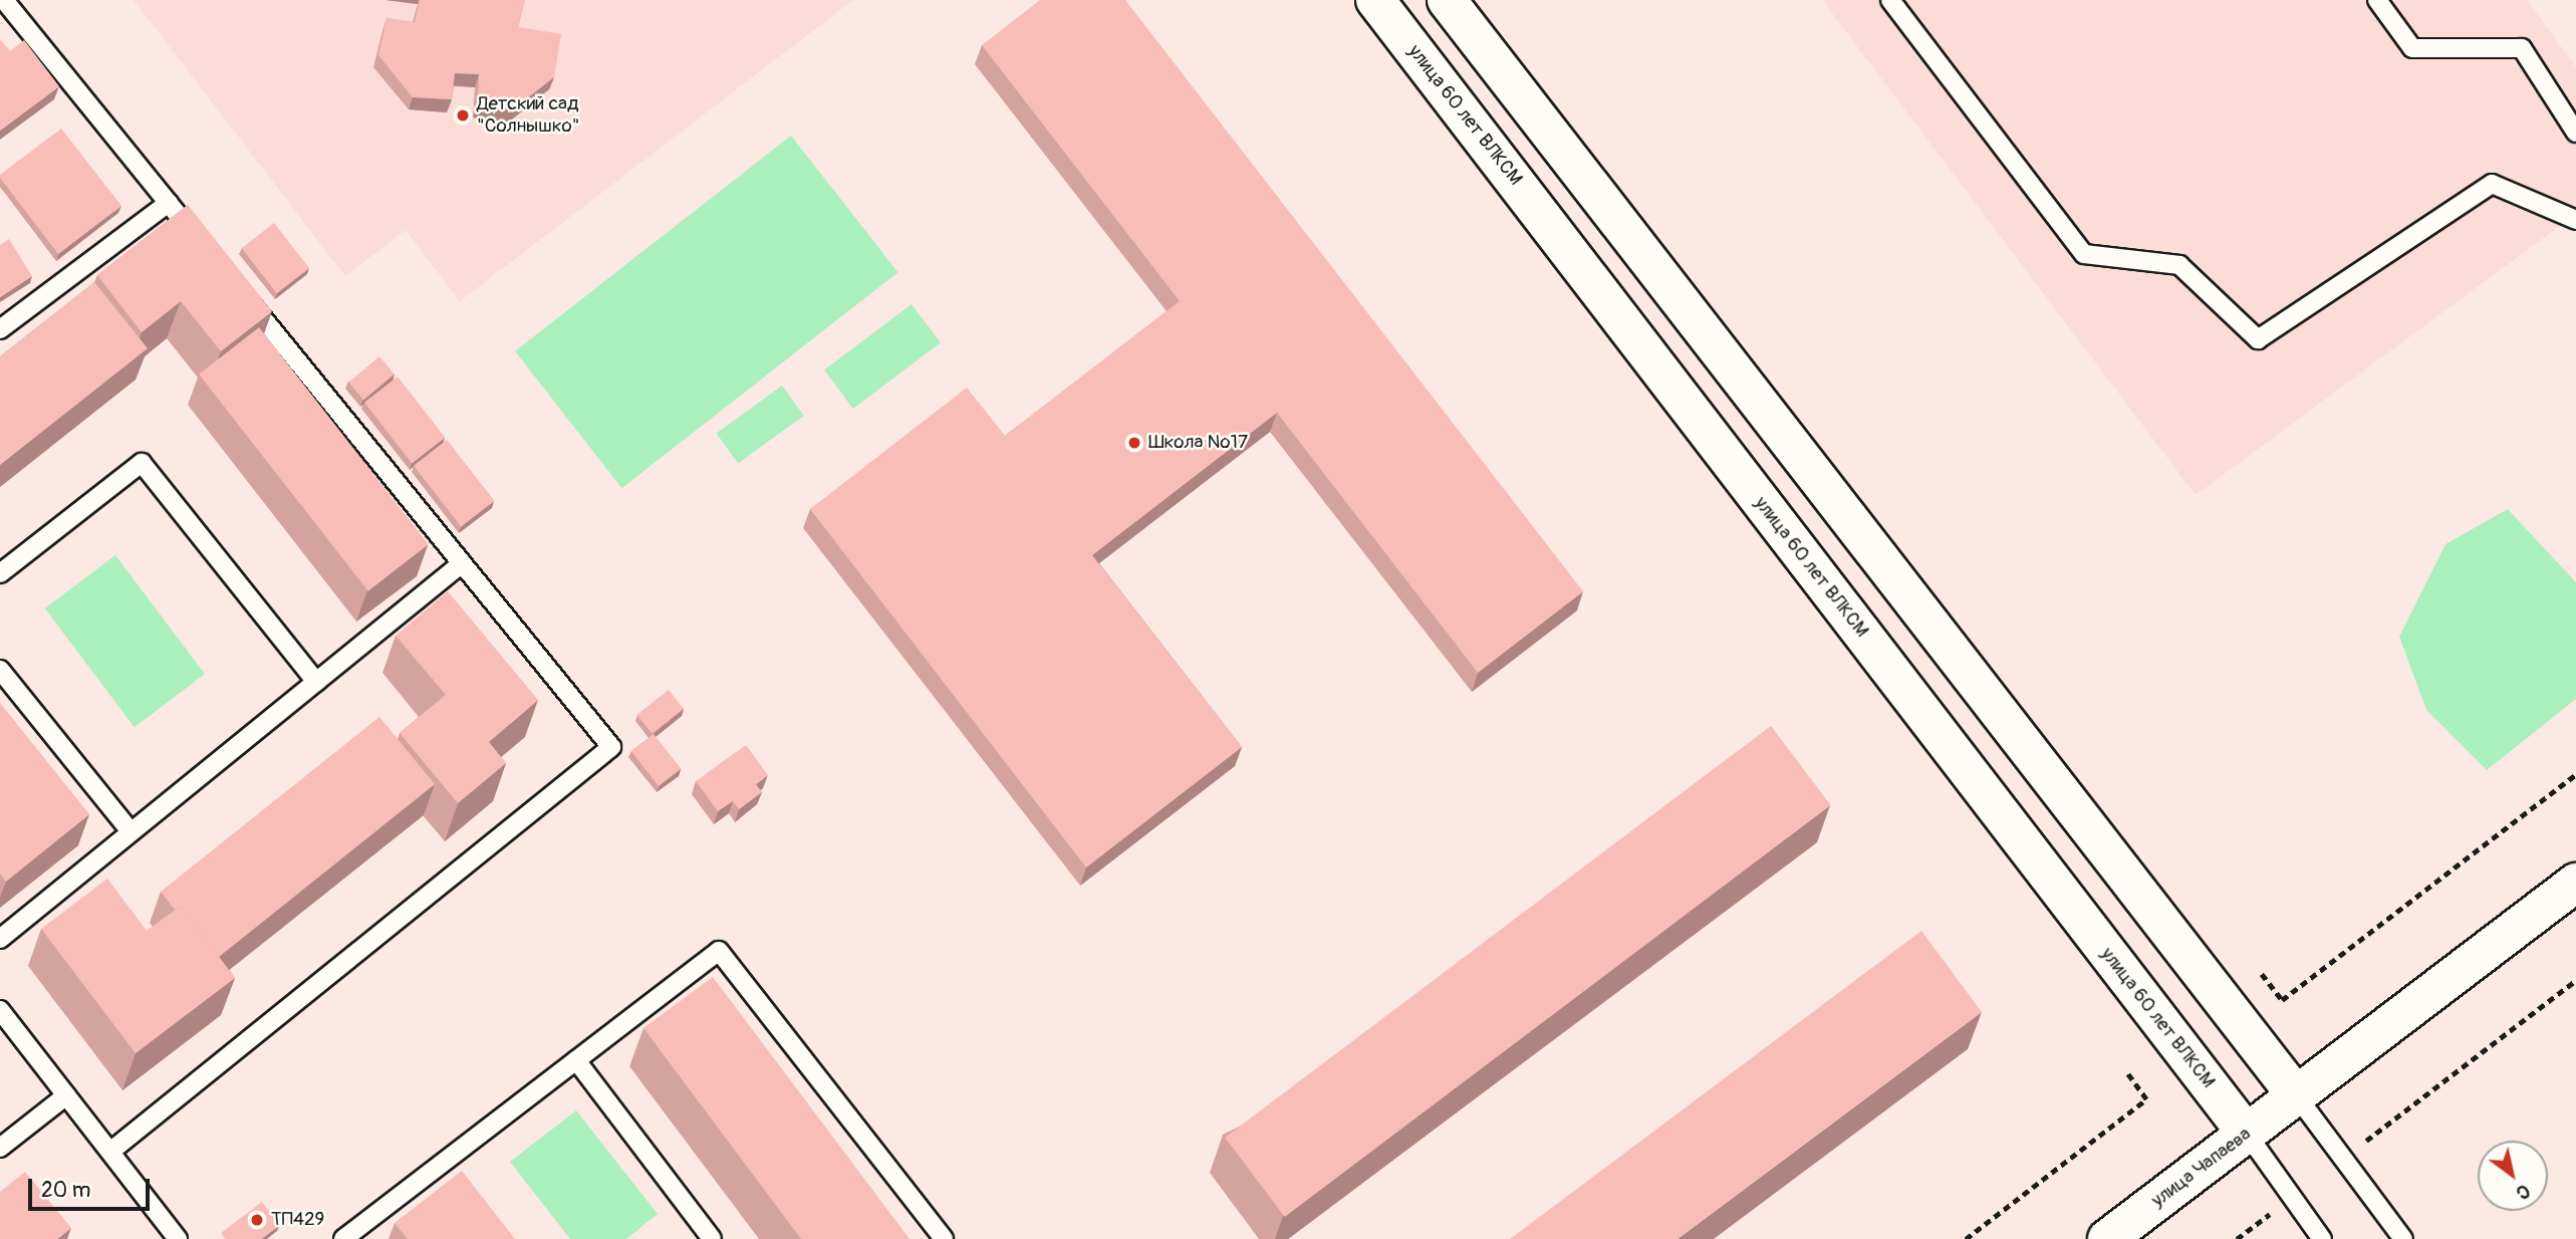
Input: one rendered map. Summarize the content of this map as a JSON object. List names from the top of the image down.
{
  "streets": {
    "street": ["улица 60 лет ВЛКСМ", "улица Чапаева"]
  },
  "crossings": [
    ["улица 60 лет ВЛКСМ", "улица Чапаева"]
  ],
  "places": ["Детский сад \"Солнышко\"", "Школа №17", "ТП429"],
  "scale_bar": "20 m",
  "north": "bottom right"
}
